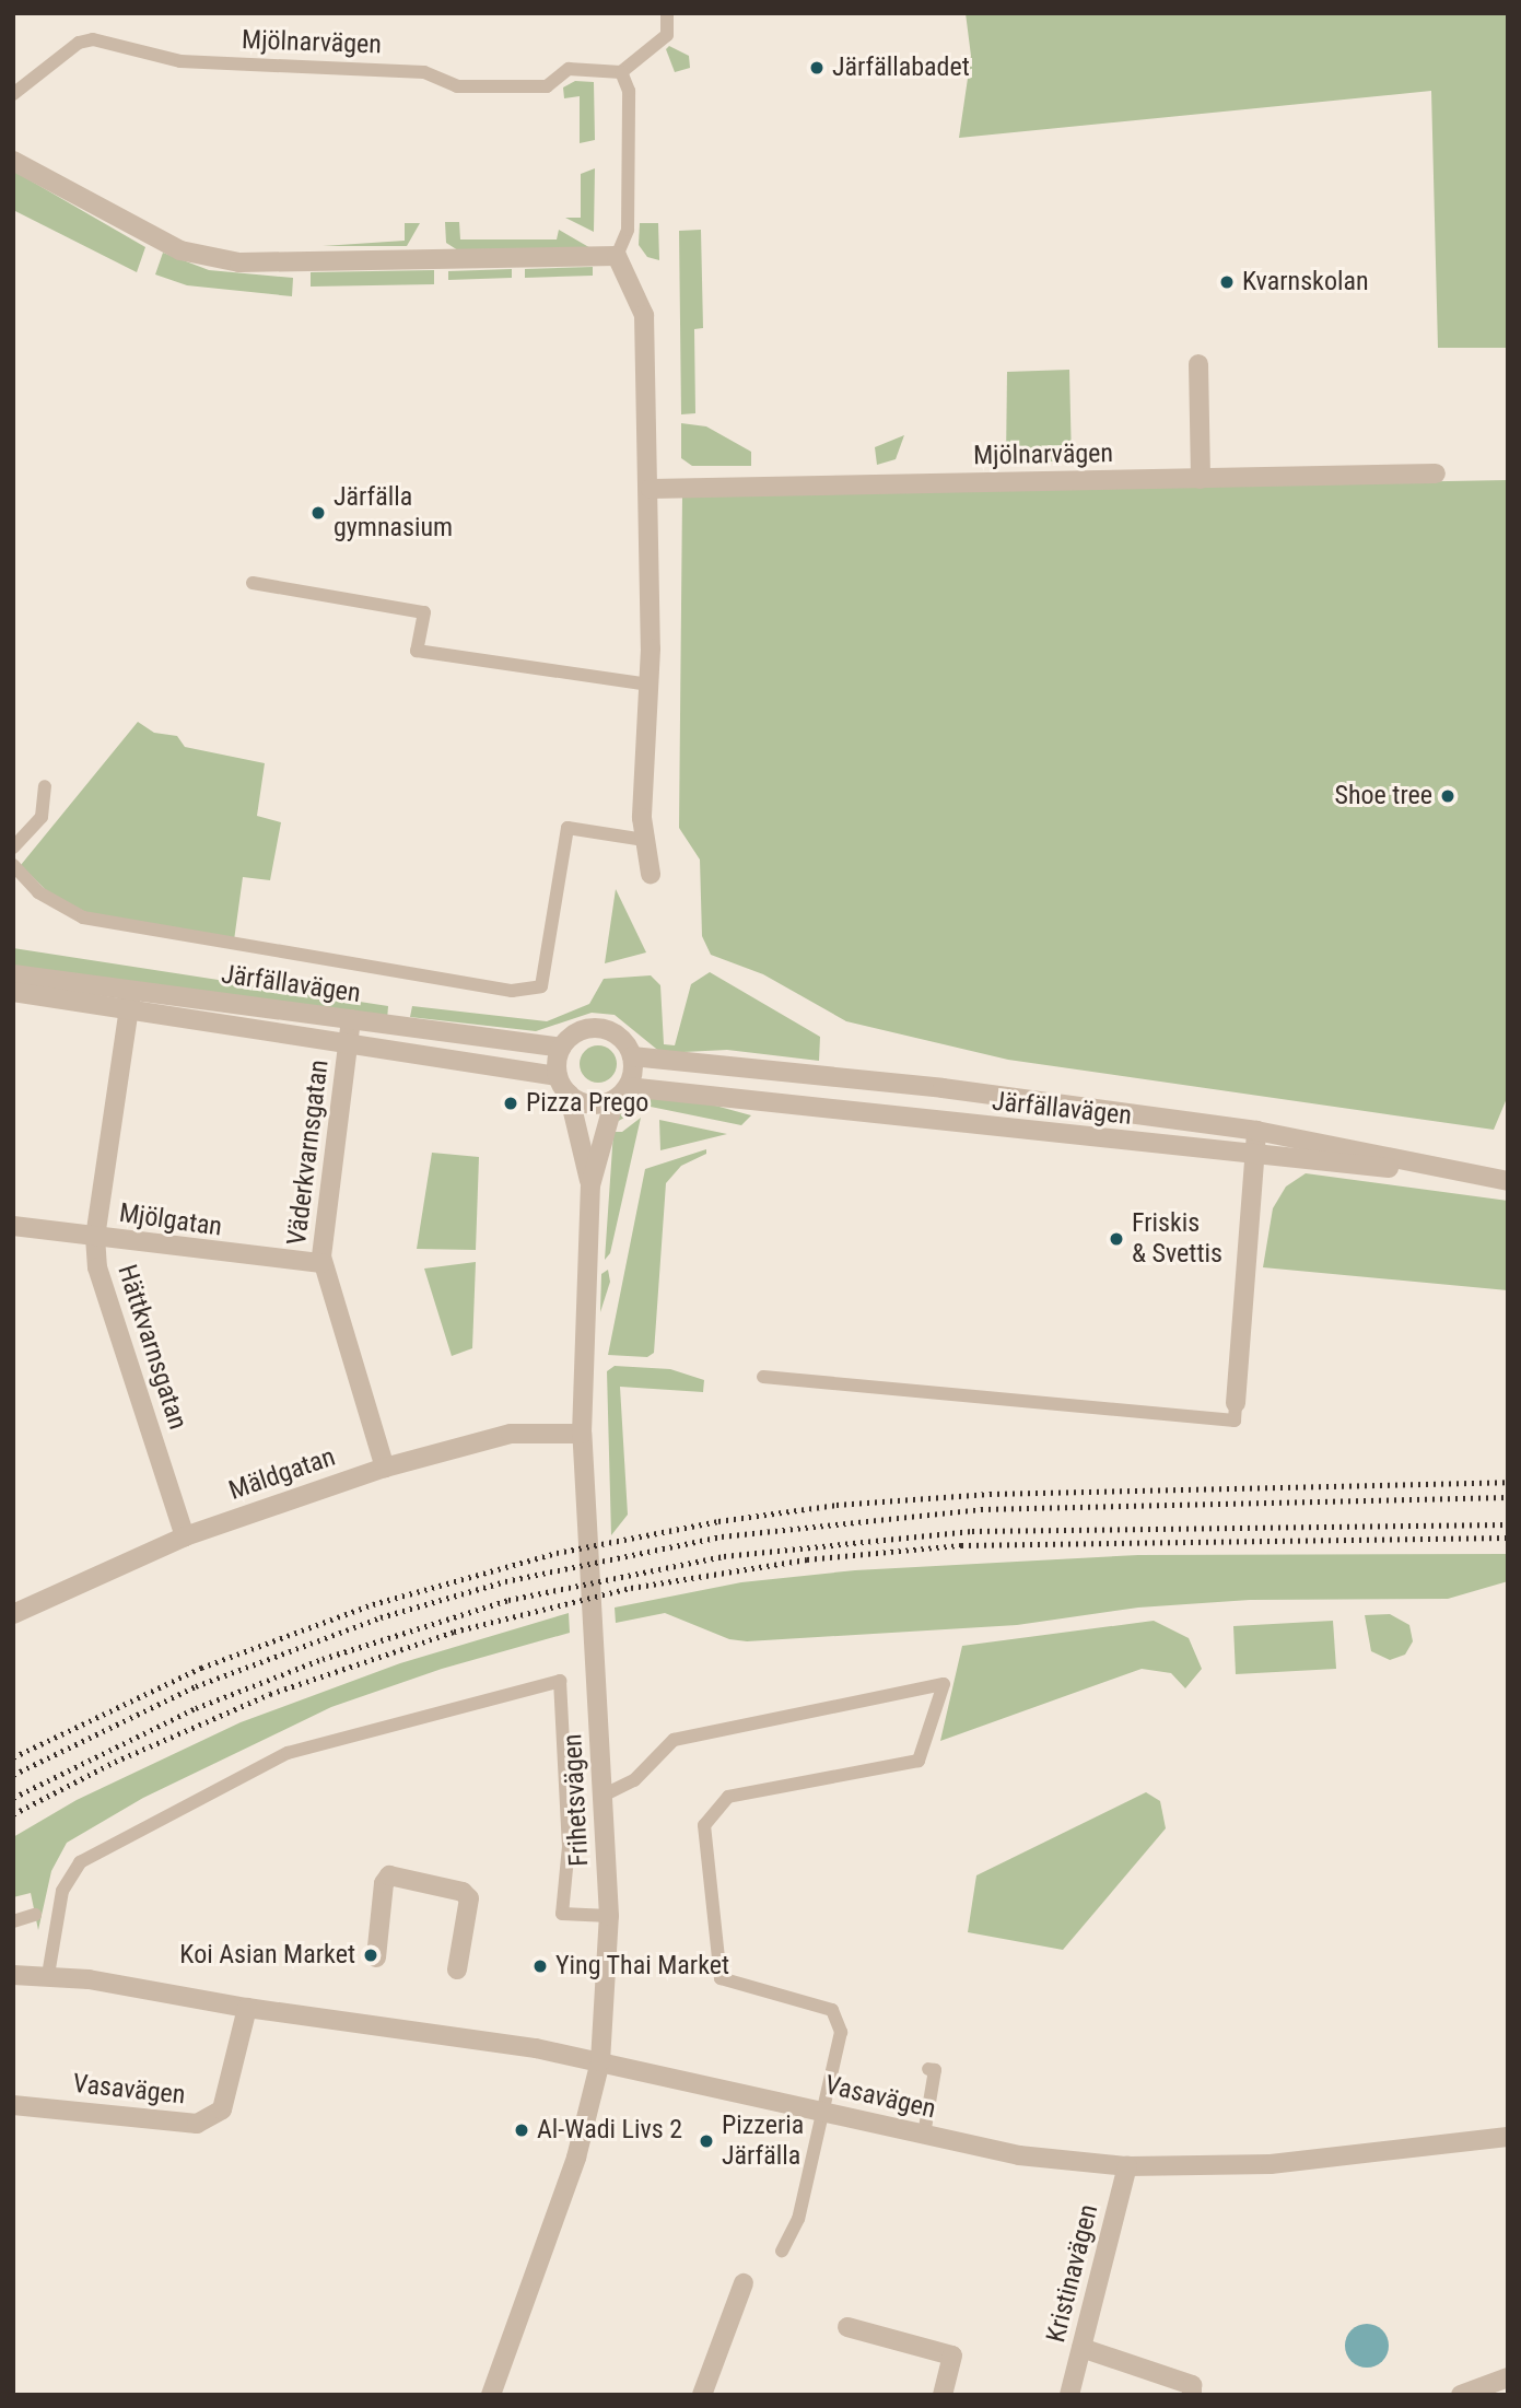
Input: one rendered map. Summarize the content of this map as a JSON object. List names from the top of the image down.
{
  "streets": {
    "street": [
      "Mjölnarvägen",
      "Järfällavägen",
      "Väderkvarnsgatan",
      "Mjölgatan",
      "Hättkvarnsgatan",
      "Mäldgatan",
      "Frihetsvägen",
      "Vasavägen",
      "Kristinavägen"
    ]
  },
  "crossings": [
    ["Järfällavägen", "Väderkvarnsgatan"],
    ["Järfällavägen", "Hättkvarnsgatan"],
    ["Järfällavägen", "Frihetsvägen"],
    ["Väderkvarnsgatan", "Mjölgatan"],
    ["Väderkvarnsgatan", "Mäldgatan"],
    ["Mjölgatan", "Hättkvarnsgatan"],
    ["Hättkvarnsgatan", "Mäldgatan"],
    ["Mäldgatan", "Frihetsvägen"],
    ["Frihetsvägen", "Vasavägen"],
    ["Vasavägen", "Kristinavägen"]
  ],
  "places": [
    "Järfällabadet",
    "Kvarnskolan",
    "Järfälla gymnasium",
    "Shoe tree",
    "Pizza Prego",
    "Friskis & Svettis",
    "Koi Asian Market",
    "Ying Thai Market",
    "Al-Wadi Livs 2",
    "Pizzeria Järfälla"
  ]
}
